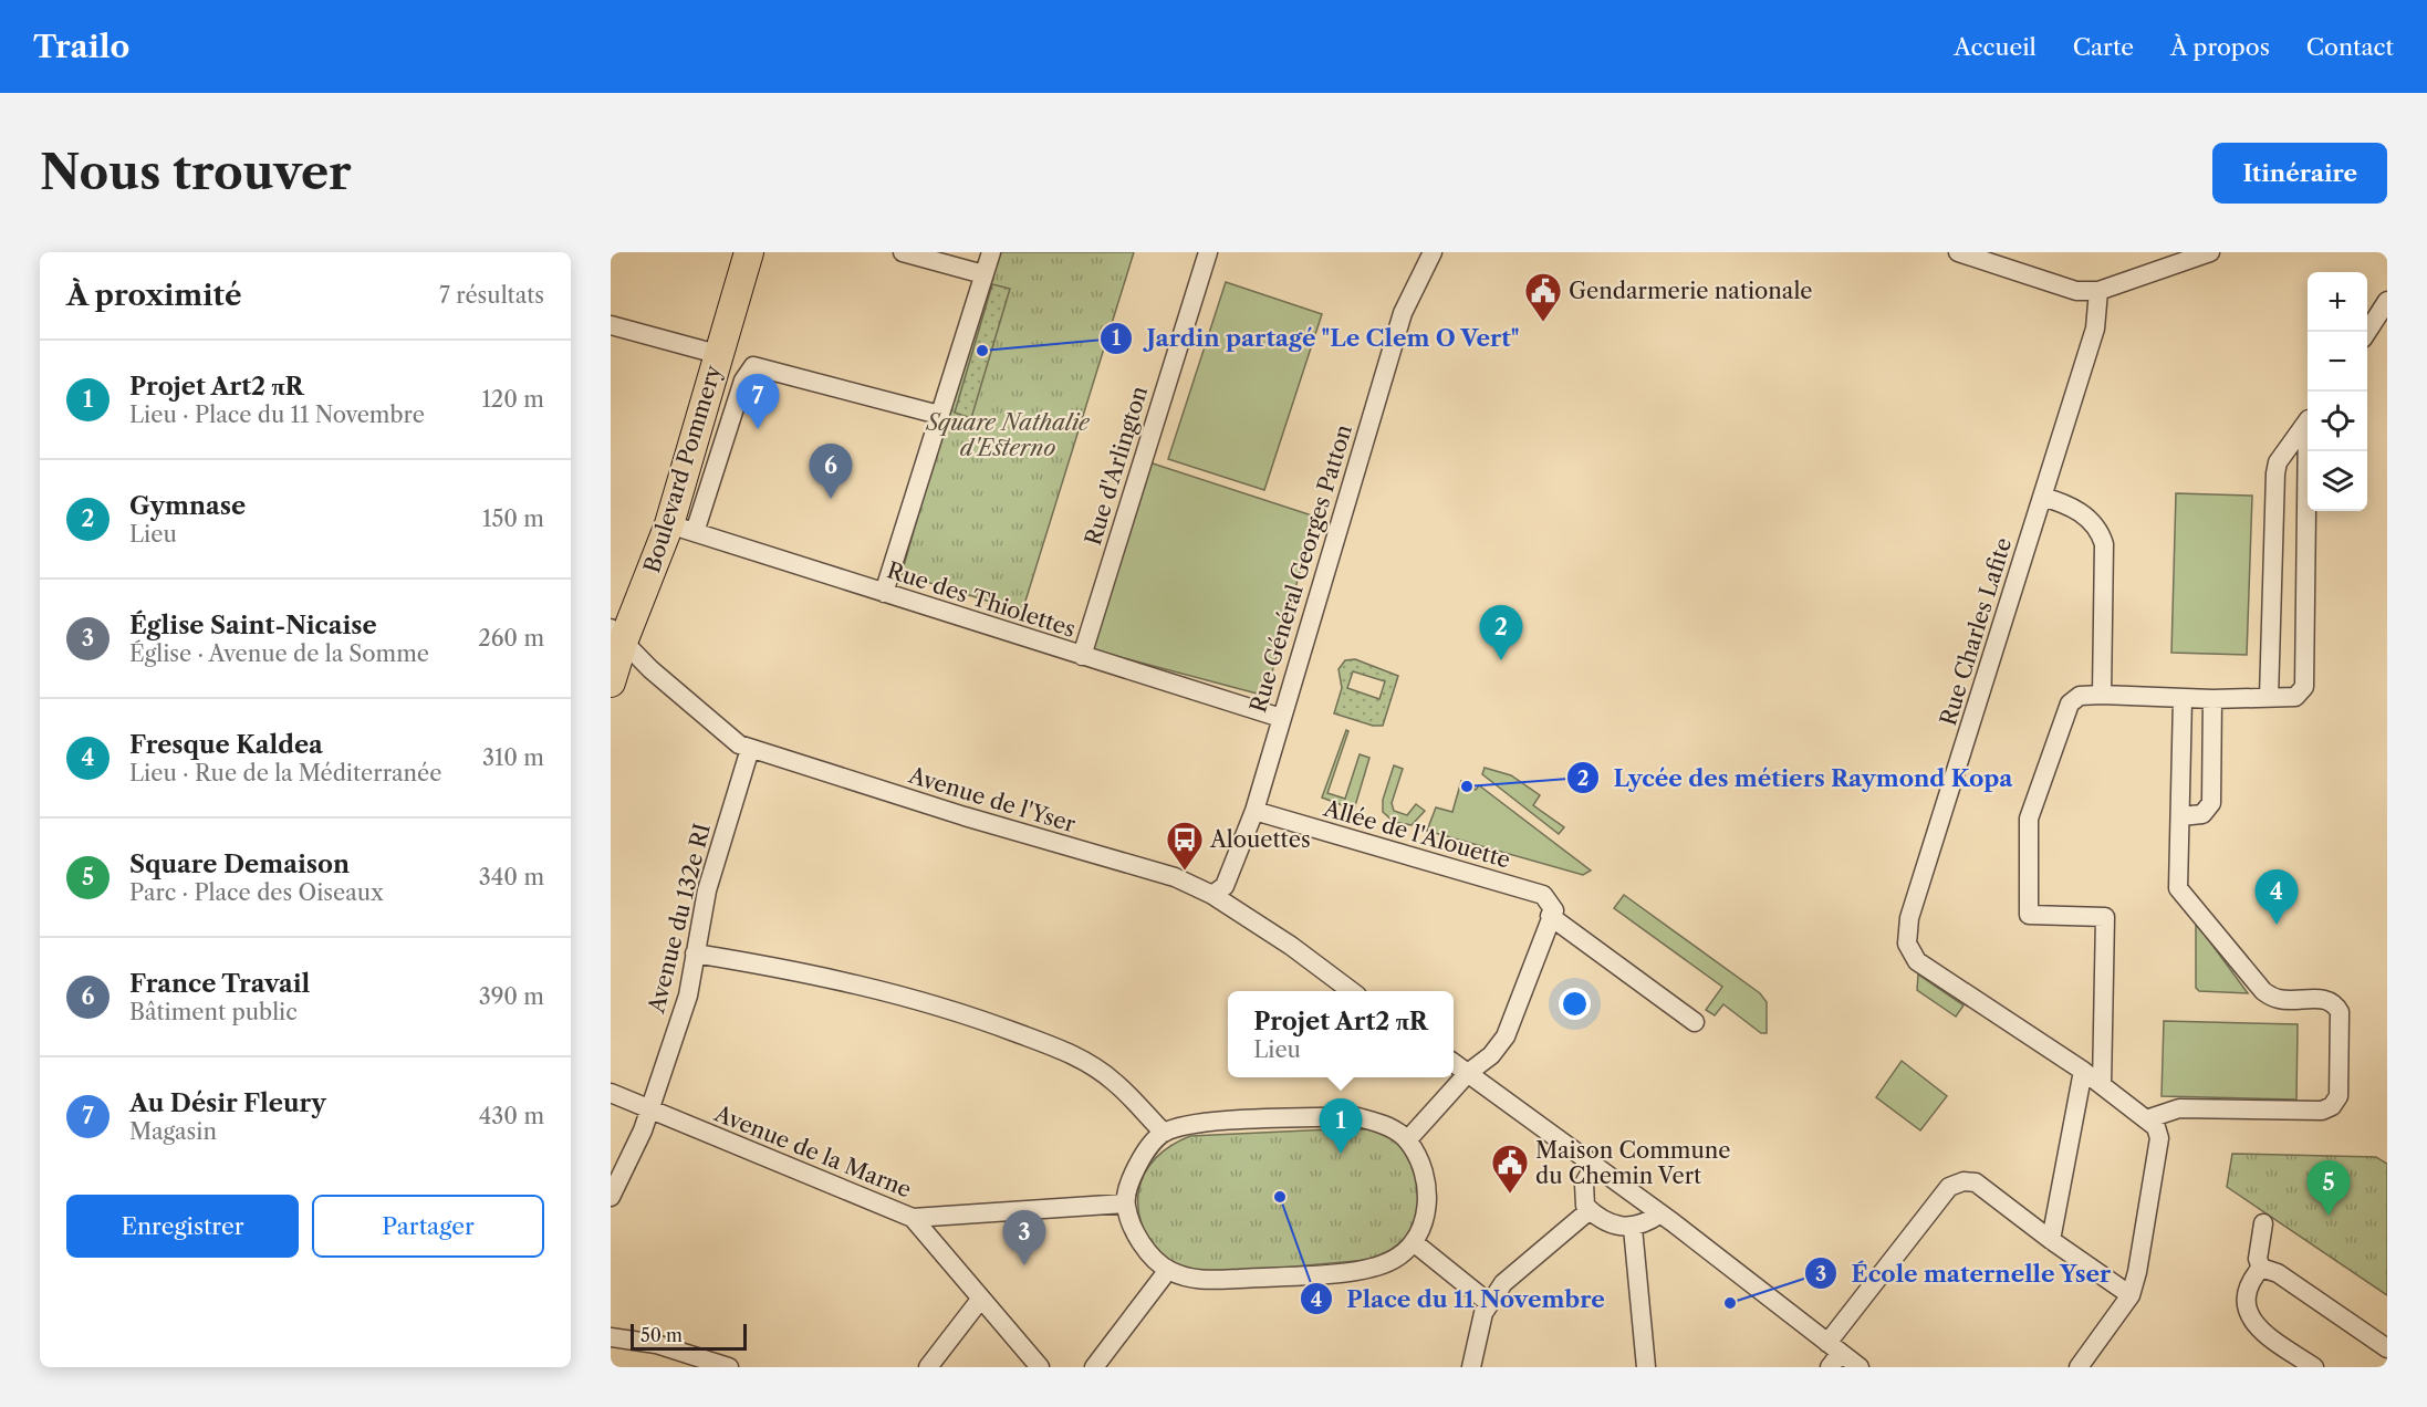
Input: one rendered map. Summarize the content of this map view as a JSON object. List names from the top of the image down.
{
  "streets": {
    "main road": ["Boulevard Pommery"],
    "street": [
      "Rue d'Arlington",
      "Rue Général Georges Patton",
      "Rue des Thiolettes",
      "Rue Charles Lafite",
      "Avenue de l'Yser",
      "Allée de l'Alouette",
      "Avenue du 132e RI",
      "Avenue de la Marne"
    ]
  },
  "crossings": [
    ["Rue d'Arlington", "Rue des Thiolettes"],
    ["Boulevard Pommery", "Rue des Thiolettes"],
    ["Boulevard Pommery", "Avenue de l'Yser"],
    ["Rue Général Georges Patton", "Rue des Thiolettes"],
    ["Rue Général Georges Patton", "Avenue de l'Yser"],
    ["Rue Général Georges Patton", "Allée de l'Alouette"],
    ["Avenue de l'Yser", "Avenue du 132e RI"],
    ["Avenue du 132e RI", "Avenue de la Marne"]
  ],
  "parks": ["Square Nathalie d'Esterno"],
  "places": {
    "public building": ["Gendarmerie nationale", "Maison Commune du Chemin Vert"],
    "other": [
      "Jardin partagé \"Le Clem O Vert\"",
      "Lycée des métiers Raymond Kopa",
      "Place du 11 Novembre",
      "École maternelle Yser"
    ],
    "bus stop": ["Alouettes"]
  },
  "scale_bar": "50 m",
  "page": {
    "header": "Trailo",
    "nav": [
      "Accueil",
      "Carte",
      "À propos",
      "Contact"
    ],
    "buttons": [
      "Itinéraire",
      ["Enregistrer", "Partager"]
    ],
    "title": "Nous trouver",
    "heading": ["À proximité", "7 résultats"],
    "map_buttons": ["+", "−"],
    "list": [
      {
        "mark": "1",
        "name": "Projet Art2 πR",
        "note": "Lieu · Place du 11 Novembre",
        "value": "120 m"
      },
      {
        "mark": "2",
        "name": "Gymnase",
        "note": "Lieu",
        "value": "150 m"
      },
      {
        "mark": "3",
        "name": "Église Saint-Nicaise",
        "note": "Église · Avenue de la Somme",
        "value": "260 m"
      },
      {
        "mark": "4",
        "name": "Fresque Kaldea",
        "note": "Lieu · Rue de la Méditerranée",
        "value": "310 m"
      },
      {
        "mark": "5",
        "name": "Square Demaison",
        "note": "Parc · Place des Oiseaux",
        "value": "340 m"
      },
      {
        "mark": "6",
        "name": "France Travail",
        "note": "Bâtiment public",
        "value": "390 m"
      },
      {
        "mark": "7",
        "name": "Au Désir Fleury",
        "note": "Magasin",
        "value": "430 m"
      }
    ],
    "pins": [
      "7",
      "6",
      "2",
      "4",
      "1",
      "5",
      "3"
    ],
    "popup": ["Projet Art2 πR", "Lieu"],
    "scale": "50 m"
  }
}
